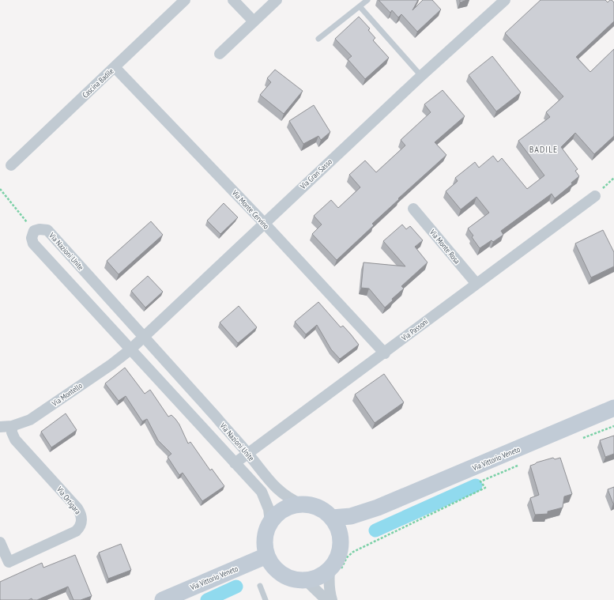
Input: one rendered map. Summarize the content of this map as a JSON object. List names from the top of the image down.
{
  "streets": {
    "street": [
      "Cascina Badile",
      "Via Gran Sasso",
      "Via Monte Cervino",
      "Via Monte Rosa",
      "Via Nazioni Unite",
      "Via Passoni",
      "Via Montello",
      "Via Vittorio Veneto",
      "Via Ortigara"
    ]
  },
  "crossings": [
    ["Cascina Badile", "Via Monte Cervino"],
    ["Via Gran Sasso", "Via Monte Cervino"],
    ["Via Gran Sasso", "Via Nazioni Unite"],
    ["Via Gran Sasso", "Via Montello"],
    ["Via Monte Cervino", "Via Passoni"],
    ["Via Monte Rosa", "Via Passoni"],
    ["Via Nazioni Unite", "Via Passoni"],
    ["Via Nazioni Unite", "Via Montello"],
    ["Via Nazioni Unite", "Via Vittorio Veneto"],
    ["Via Montello", "Via Ortigara"]
  ],
  "districts": ["BADILE"]
}
